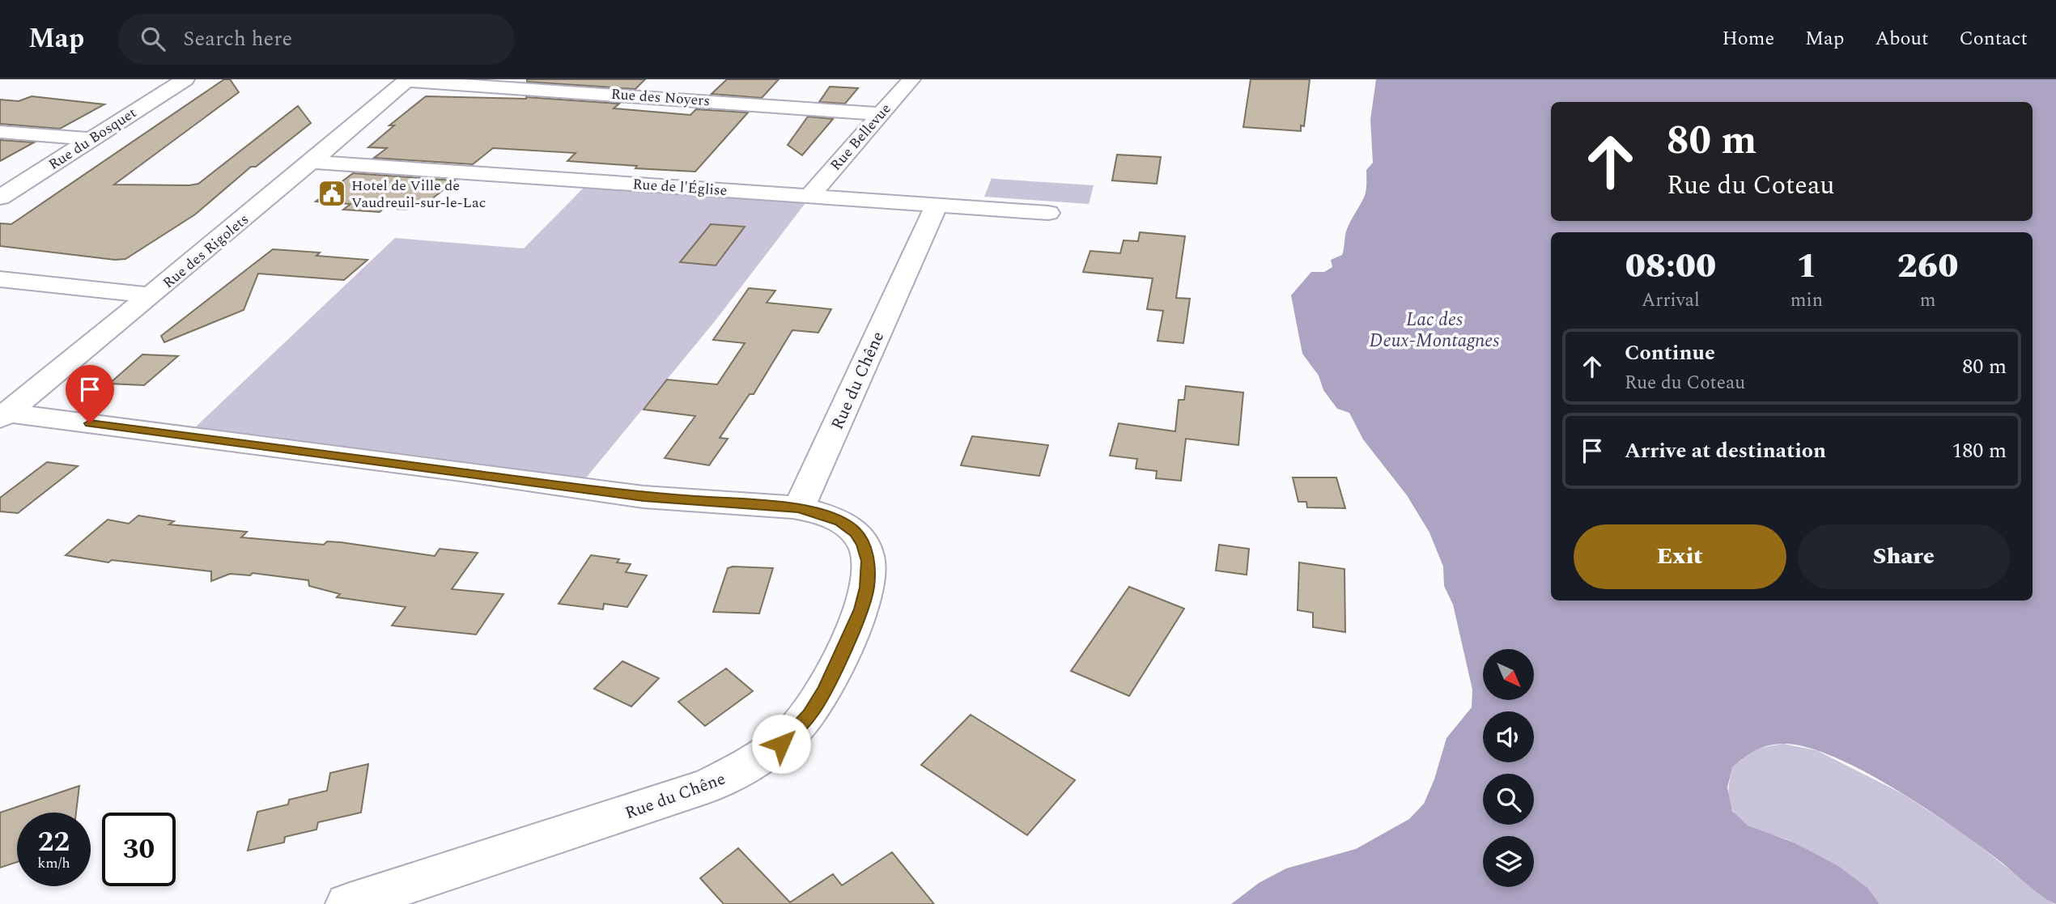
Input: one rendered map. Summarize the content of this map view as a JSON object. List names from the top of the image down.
{
  "streets": {
    "street": [
      "Rue des Noyers",
      "Rue Bellevue",
      "Rue du Bosquet",
      "Rue de l'Église",
      "Rue des Rigolets",
      "Rue du Chêne"
    ]
  },
  "crossings": [
    ["Rue des Noyers", "Rue Bellevue"],
    ["Rue des Noyers", "Rue des Rigolets"],
    ["Rue Bellevue", "Rue de l'Église"],
    ["Rue de l'Église", "Rue des Rigolets"],
    ["Rue de l'Église", "Rue du Chêne"]
  ],
  "water": ["Lac des Deux-Montagnes"],
  "places": {
    "public building": ["Hotel de Ville de Vaudreuil-sur-le-Lac"]
  },
  "north": "bottom right",
  "page": {
    "header": "Map",
    "search": "Search here",
    "nav": [
      "Home",
      "Map",
      "About",
      "Contact"
    ],
    "turn": ["80 m", "Rue du Coteau"],
    "eta": [
      "08:00",
      "Arrival",
      "1",
      "min",
      "260",
      "m"
    ],
    "list": [
      {
        "name": "Continue",
        "note": "Rue du Coteau",
        "value": "80 m"
      },
      {
        "name": "Arrive at destination",
        "value": "180 m"
      }
    ],
    "buttons": ["Exit", "Share"],
    "speed": "22 km/h",
    "limit": "30"
  }
}
